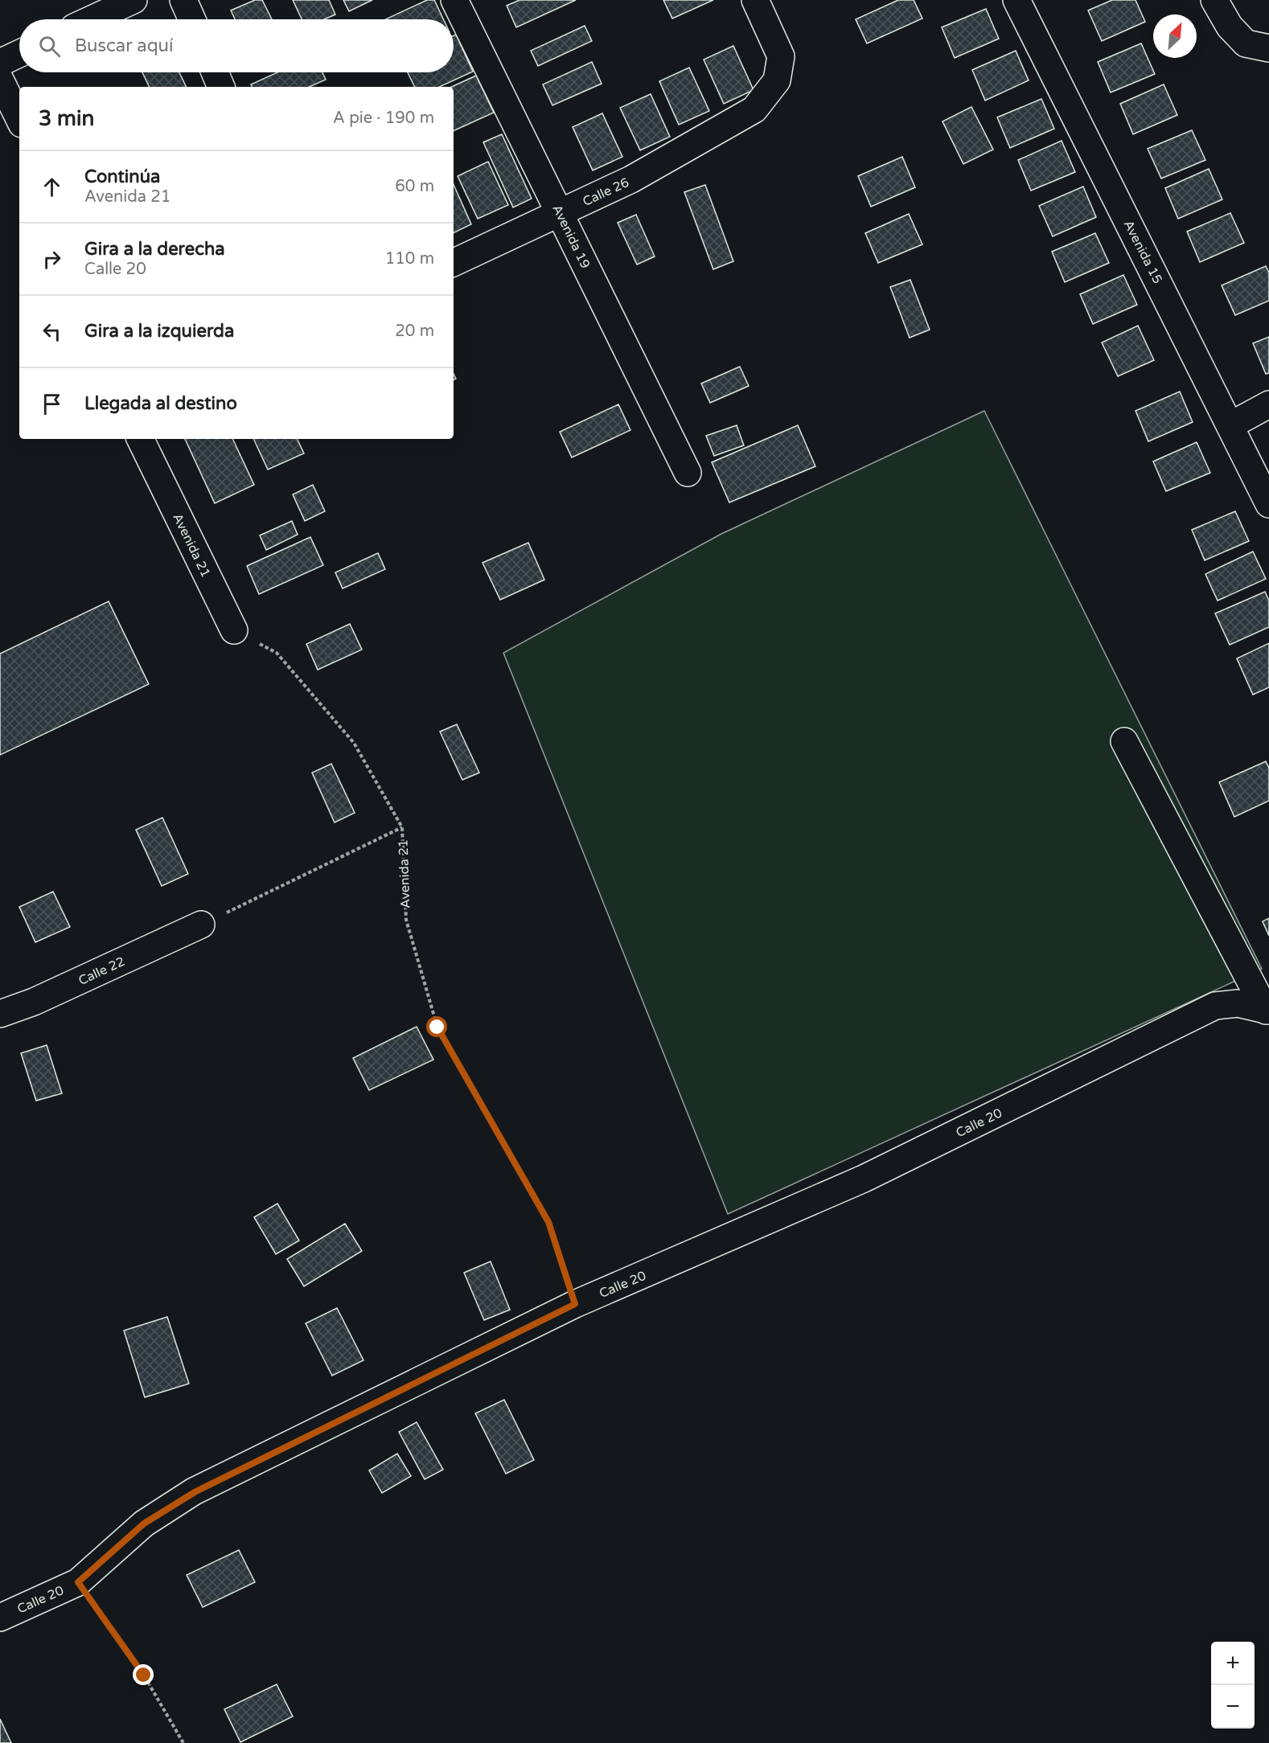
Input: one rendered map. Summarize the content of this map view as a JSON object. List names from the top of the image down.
{
  "streets": {
    "street": [
      "Calle 26",
      "Avenida 19",
      "Avenida 15",
      "Avenida 21",
      "Calle 22",
      "Calle 20"
    ]
  },
  "crossings": [
    ["Calle 26", "Avenida 19"],
    ["Avenida 21", "Calle 20"]
  ],
  "north": "top right",
  "page": {
    "search": "Buscar aquí",
    "heading": ["3 min", "A pie · 190 m"],
    "list": [
      ["Continúa", "Avenida 21", "60 m"],
      ["Gira a la derecha", "Calle 20", "110 m"],
      ["Gira a la izquierda", "20 m"],
      "Llegada al destino"
    ],
    "map_buttons": ["+", "−"]
  }
}
